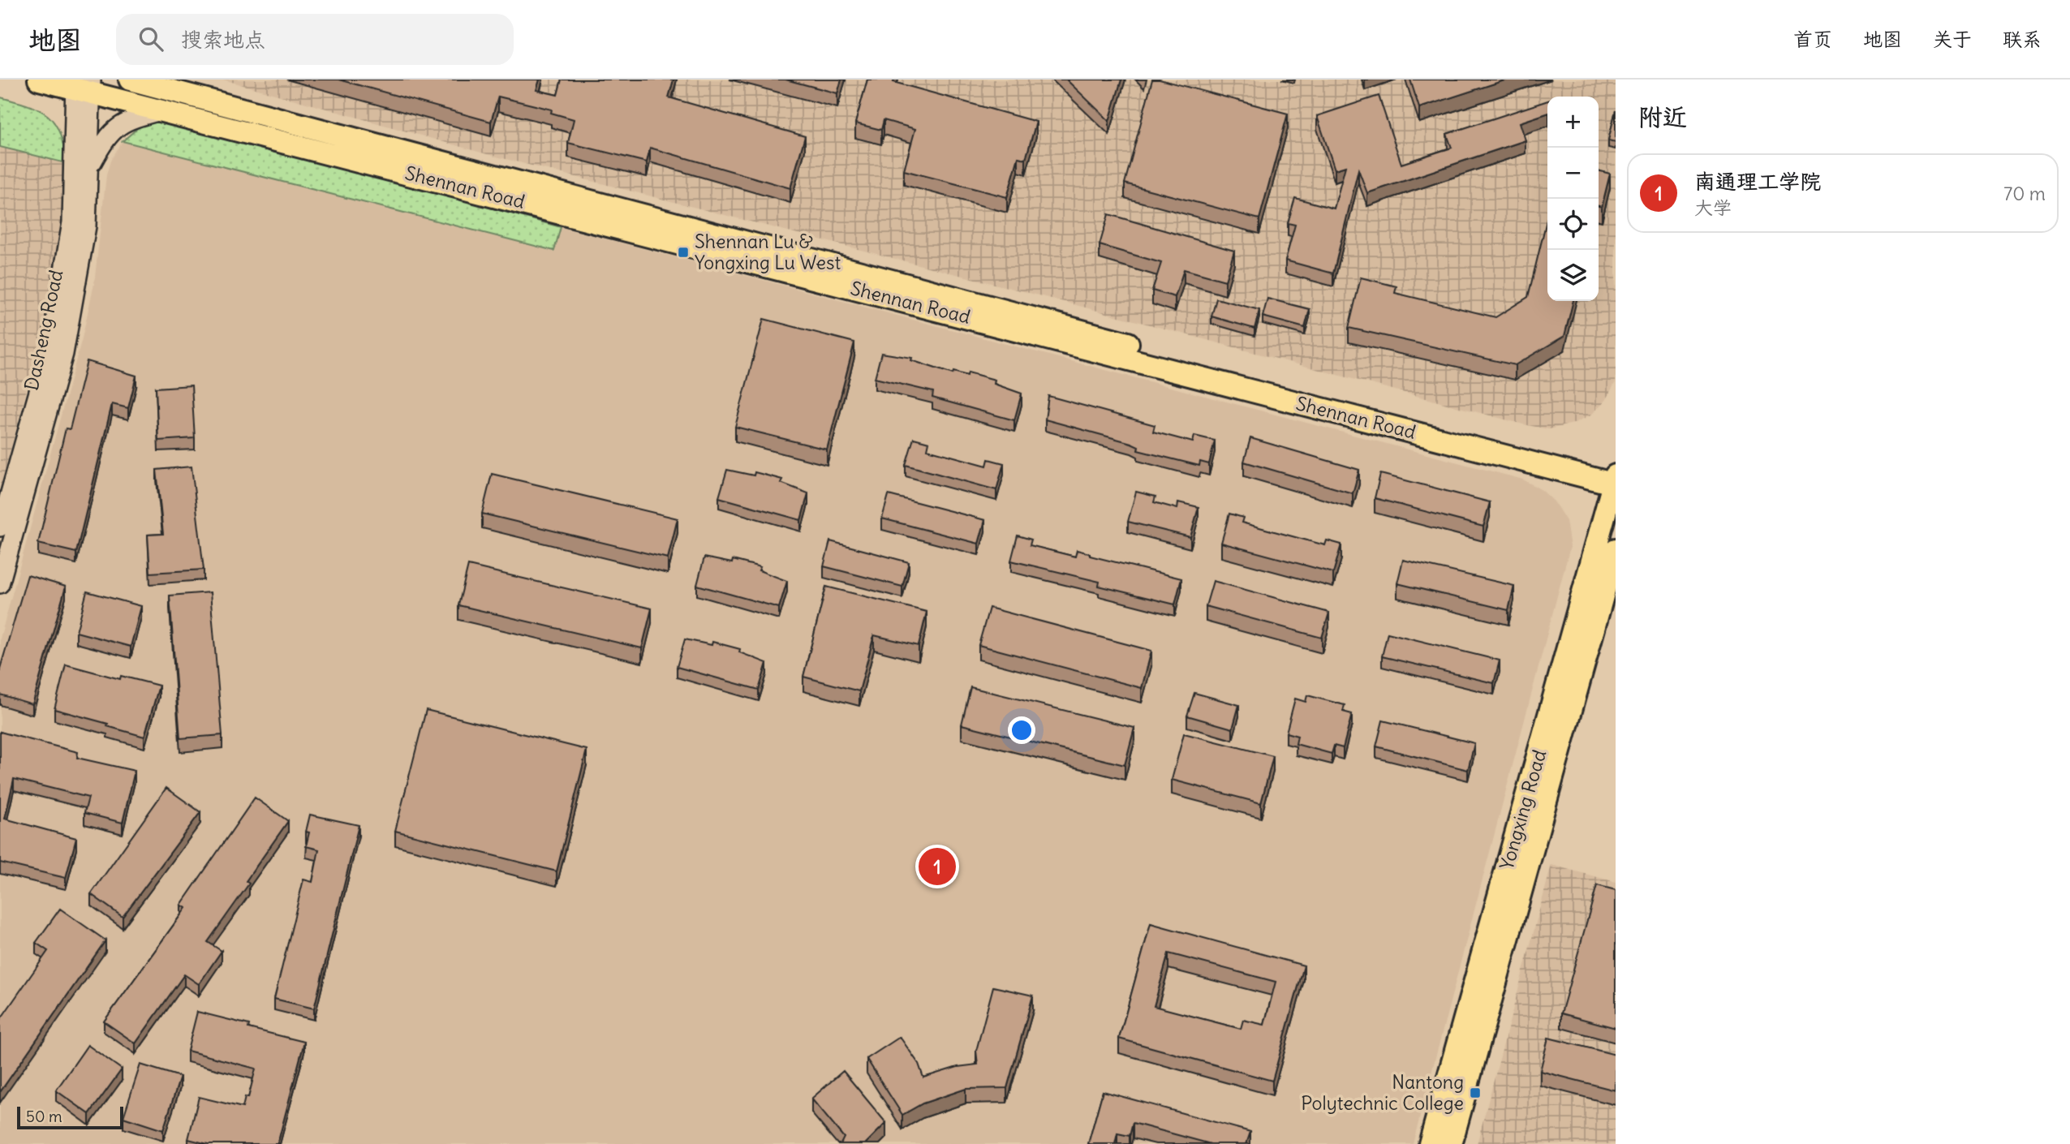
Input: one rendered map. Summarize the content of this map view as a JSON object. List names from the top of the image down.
{
  "streets": {
    "main road": ["Shennan Road", "Yongxing Road"],
    "street": ["Dasheng Road"]
  },
  "crossings": [
    ["Shennan Road", "Dasheng Road"],
    ["Shennan Road", "Yongxing Road"]
  ],
  "places": {
    "transit": ["Shennan Lu & Yongxing Lu West", "Nantong Polytechnic College"]
  },
  "scale_bar": "50 m",
  "page": {
    "header": "地图",
    "search": "搜索地点",
    "nav": [
      "首页",
      "地图",
      "关于",
      "联系"
    ],
    "heading": "附近",
    "map_buttons": ["+", "−"],
    "list": [
      {
        "mark": "1",
        "name": "南通理工学院",
        "note": "大学",
        "value": "70 m"
      }
    ],
    "pins": "1",
    "scale": "50 m"
  }
}
